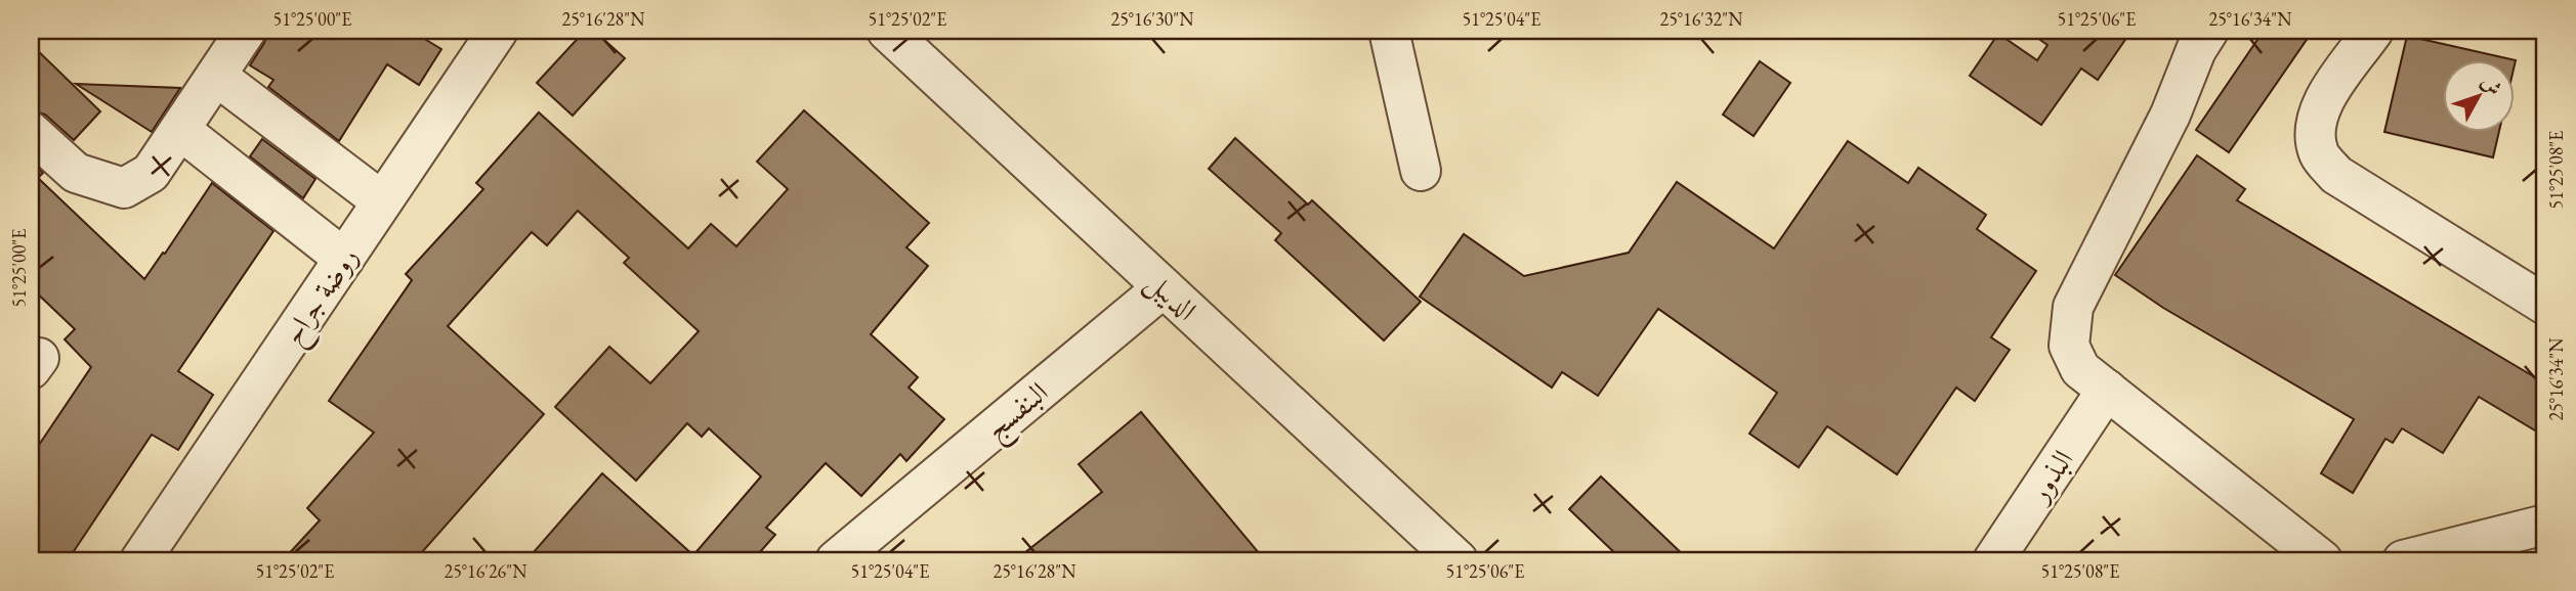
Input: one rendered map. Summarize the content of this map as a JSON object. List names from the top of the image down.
{
  "streets": {
    "street": [
      "روضة جراح",
      "الديبل",
      "البنفسج",
      "البذور"
    ]
  },
  "crossings": [
    ["الديبل", "البنفسج"]
  ],
  "north": "top right",
  "coordinates": [
    "51°25'00\"E",
    "25°16'28\"N",
    "51°25'02\"E",
    "25°16'30\"N",
    "51°25'04\"E",
    "25°16'32\"N",
    "51°25'06\"E",
    "25°16'34\"N",
    "51°25'08\"E",
    "25°16'26\"N"
  ]
}
